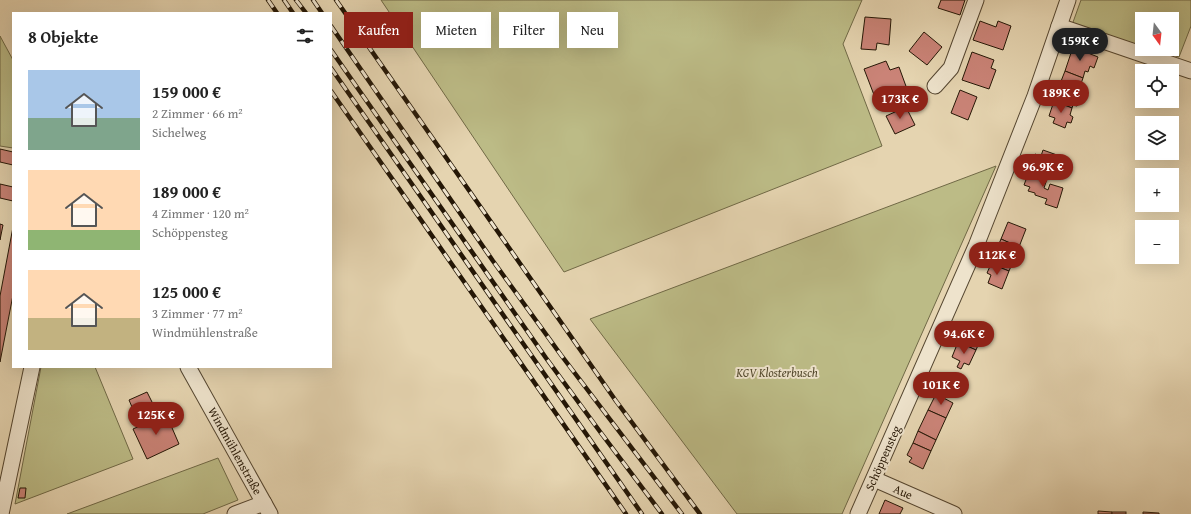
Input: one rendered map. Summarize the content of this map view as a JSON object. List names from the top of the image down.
{
  "streets": {
    "street": ["Windmühlenstraße", "Schöppensteg", "Aue"]
  },
  "crossings": [
    ["Schöppensteg", "Aue"]
  ],
  "parks": ["KGV Klosterbusch"],
  "north": "bottom",
  "page": {
    "map_buttons": ["+", "−"],
    "chip": [
      "Kaufen",
      "Mieten",
      "Filter",
      "Neu"
    ],
    "heading": "8 Objekte",
    "price": [
      "159K €",
      "189K €",
      "173K €",
      "96.9K €",
      "112K €",
      "94.6K €",
      "101K €",
      "125K €"
    ],
    "list": [
      {
        "name": "159 000 €",
        "note": "2 Zimmer · 66 m² · Sichelweg"
      },
      {
        "name": "189 000 €",
        "note": "4 Zimmer · 120 m² · Schöppensteg"
      },
      {
        "name": "125 000 €",
        "note": "3 Zimmer · 77 m² · Windmühlenstraße"
      }
    ]
  }
}
